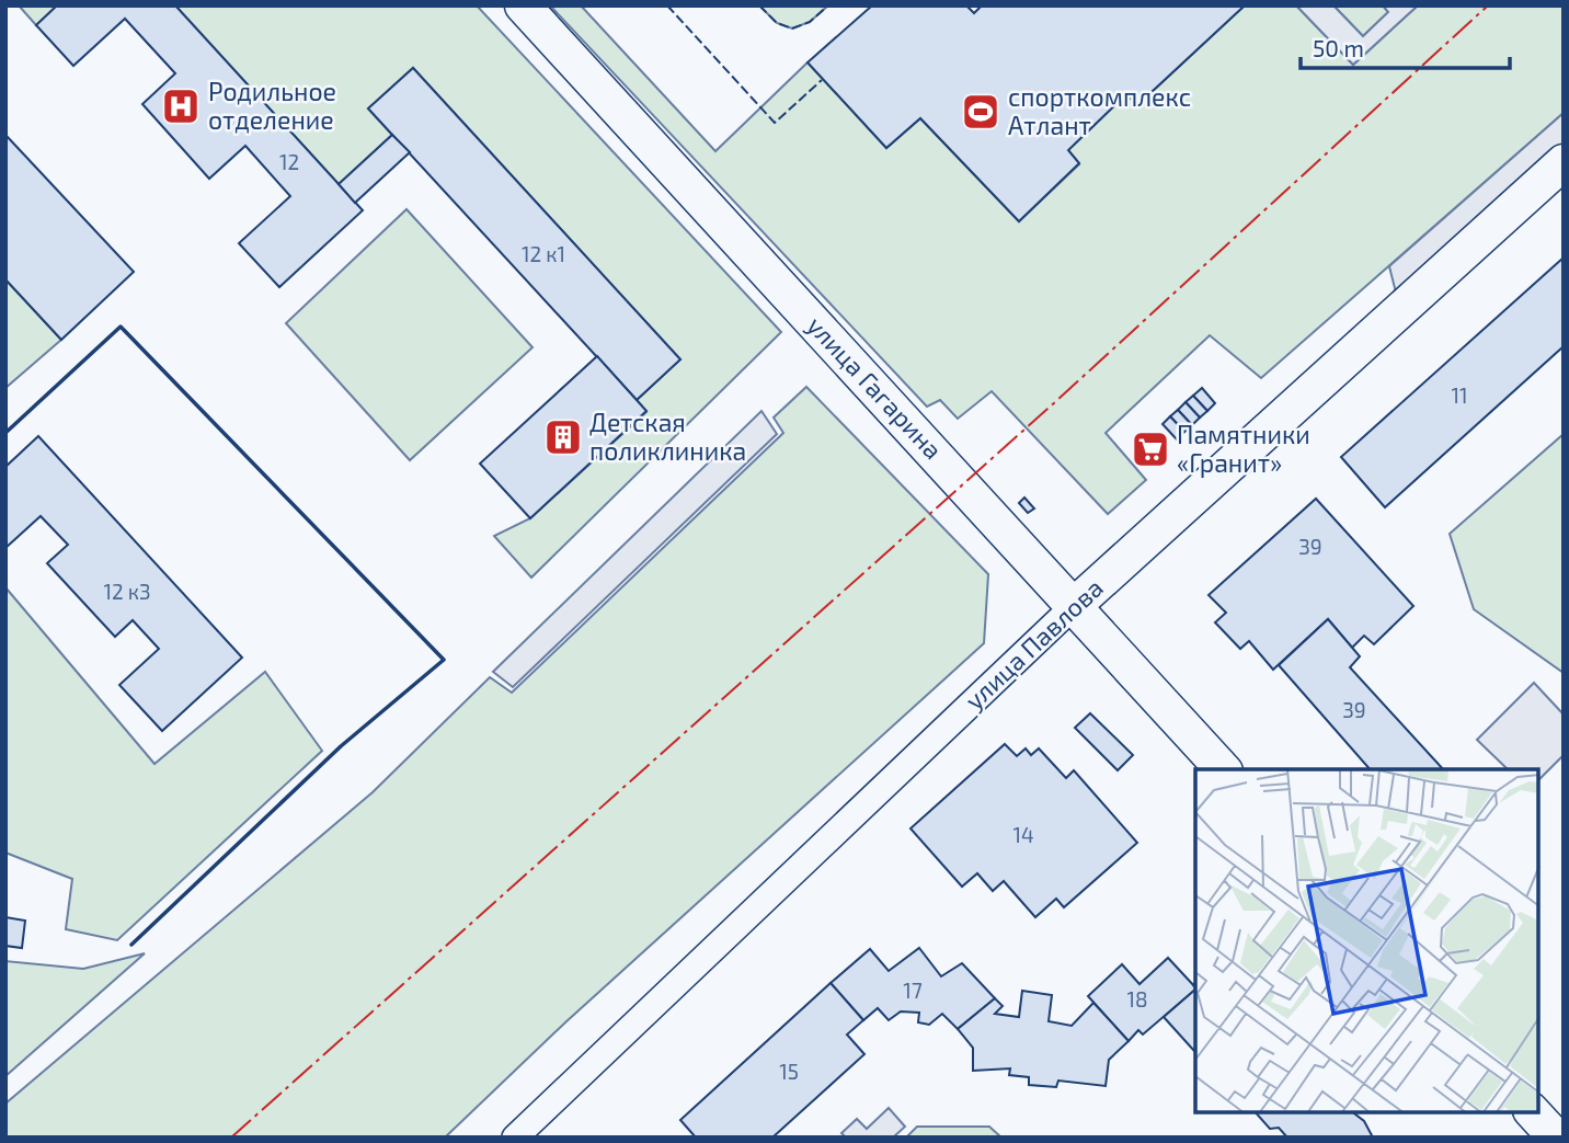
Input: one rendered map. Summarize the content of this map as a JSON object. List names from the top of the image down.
{
  "streets": {
    "main road": ["улица Гагарина", "улица Павлова"]
  },
  "crossings": [
    ["улица Гагарина", "улица Павлова"]
  ],
  "places": {
    "hospital": ["Родильное отделение"],
    "sports": ["спорткомплекс Атлант"],
    "building": ["Детская поликлиника"],
    "supermarket": ["Памятники «Гранит»"]
  },
  "house_numbers": [
    "12",
    "12 к1",
    "11",
    "39",
    "12 к3",
    "39",
    "14",
    "17",
    "18",
    "15"
  ],
  "scale_bar": "50 m"
}
